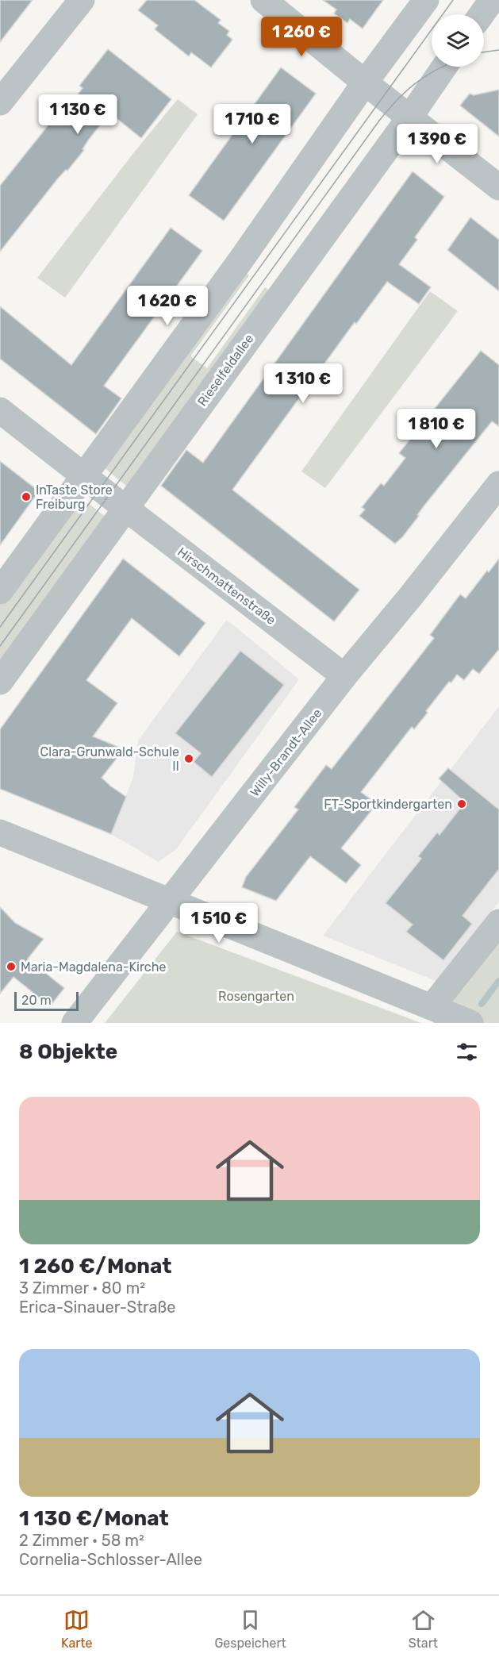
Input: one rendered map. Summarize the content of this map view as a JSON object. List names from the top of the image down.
{
  "streets": {
    "street": ["Rieselfeldallee", "Hirschmattenstraße", "Willy-Brandt-Allee"]
  },
  "crossings": [
    ["Rieselfeldallee", "Hirschmattenstraße"],
    ["Hirschmattenstraße", "Willy-Brandt-Allee"]
  ],
  "parks": ["Rosengarten"],
  "places": [
    "InTaste Store Freiburg",
    "Clara-Grunwald-Schule II",
    "FT-Sportkindergarten",
    "Maria-Magdalena-Kirche"
  ],
  "scale_bar": "20 m",
  "page": {
    "price": [
      "1 260 €",
      "1 130 €",
      "1 710 €",
      "1 390 €",
      "1 620 €",
      "1 310 €",
      "1 810 €",
      "1 510 €"
    ],
    "scale": "20 m",
    "heading": "8 Objekte",
    "list": [
      {
        "name": "1 260 €/Monat",
        "note": "3 Zimmer · 80 m² · Erica-Sinauer-Straße"
      },
      {
        "name": "1 130 €/Monat",
        "note": "2 Zimmer · 58 m² · Cornelia-Schlosser-Allee"
      }
    ],
    "tabs": ["Karte", "Gespeichert", "Start"]
  }
}
